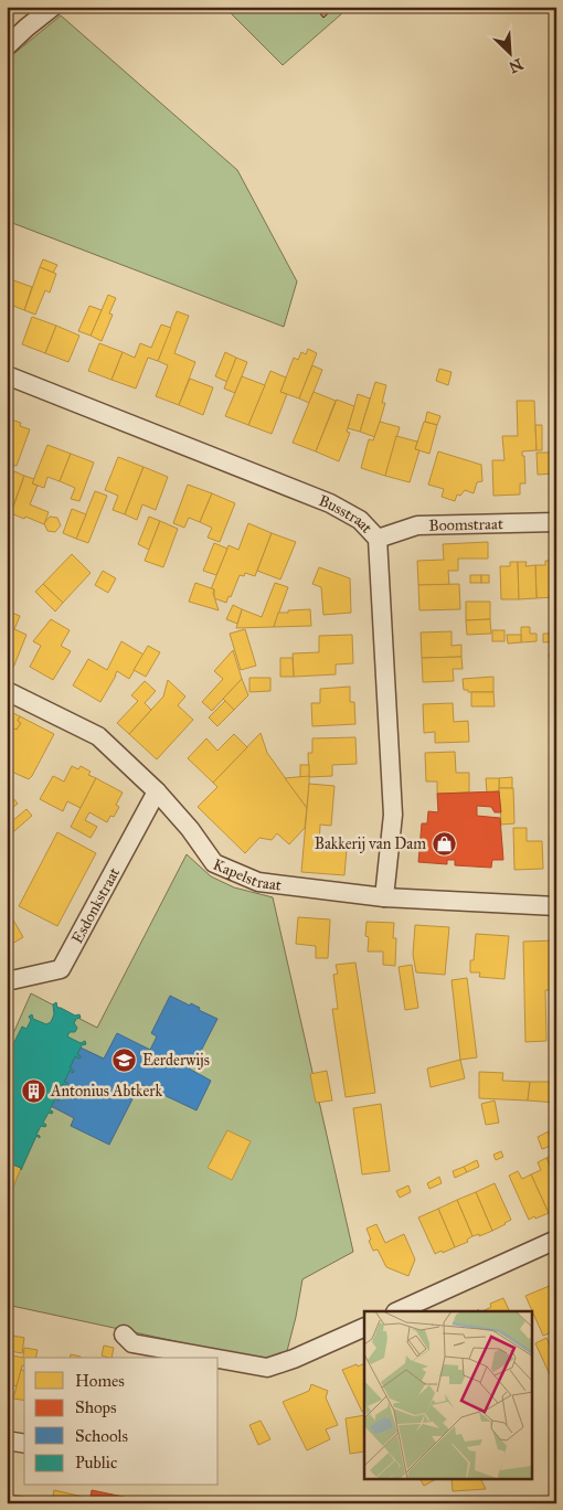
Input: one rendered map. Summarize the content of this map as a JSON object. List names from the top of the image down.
{
  "streets": {
    "street": [
      "Busstraat",
      "Boomstraat",
      "Kapelstraat",
      "Esdonkstraat"
    ]
  },
  "crossings": [
    ["Busstraat", "Boomstraat"],
    ["Busstraat", "Kapelstraat"],
    ["Kapelstraat", "Esdonkstraat"]
  ],
  "places": {
    "shop": ["Bakkerij van Dam"],
    "school or university": ["Eerderwijs"],
    "building": ["Antonius Abtkerk"]
  },
  "legend": [
    "Homes",
    "Shops",
    "Schools",
    "Public"
  ],
  "north": "bottom right"
}
